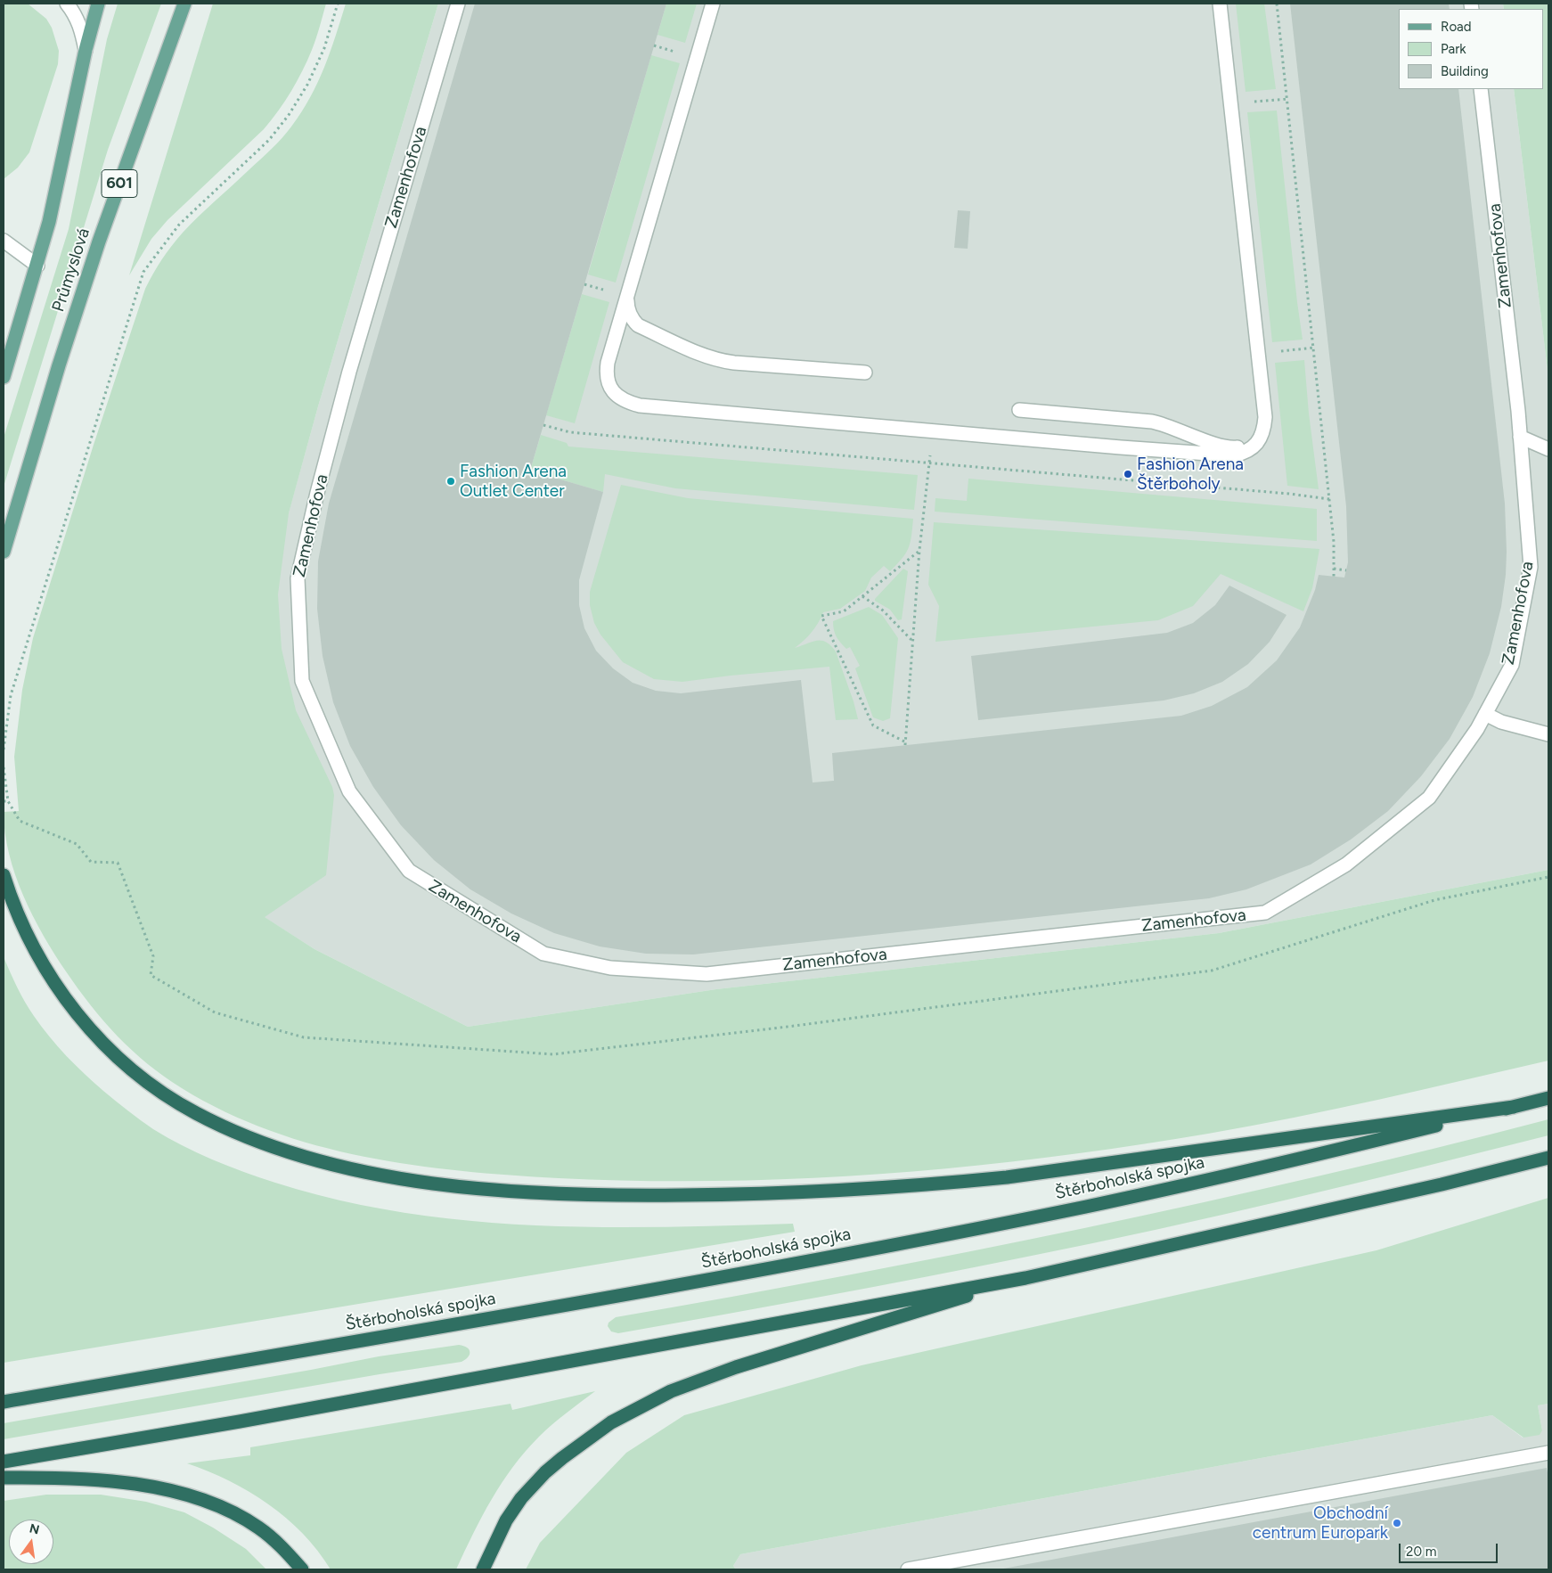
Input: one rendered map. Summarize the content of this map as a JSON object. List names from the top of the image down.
{
  "streets": {
    "highway": ["Štěrboholská spojka"],
    "main road": ["601", "Průmyslová"],
    "lane": ["Zamenhofova"]
  },
  "places": ["Fashion Arena Štěrboholy", "Fashion Arena Outlet Center", "Obchodní centrum Europark"],
  "legend": ["Road", "Park", "Building"],
  "scale_bar": "20 m",
  "north": "top"
}
